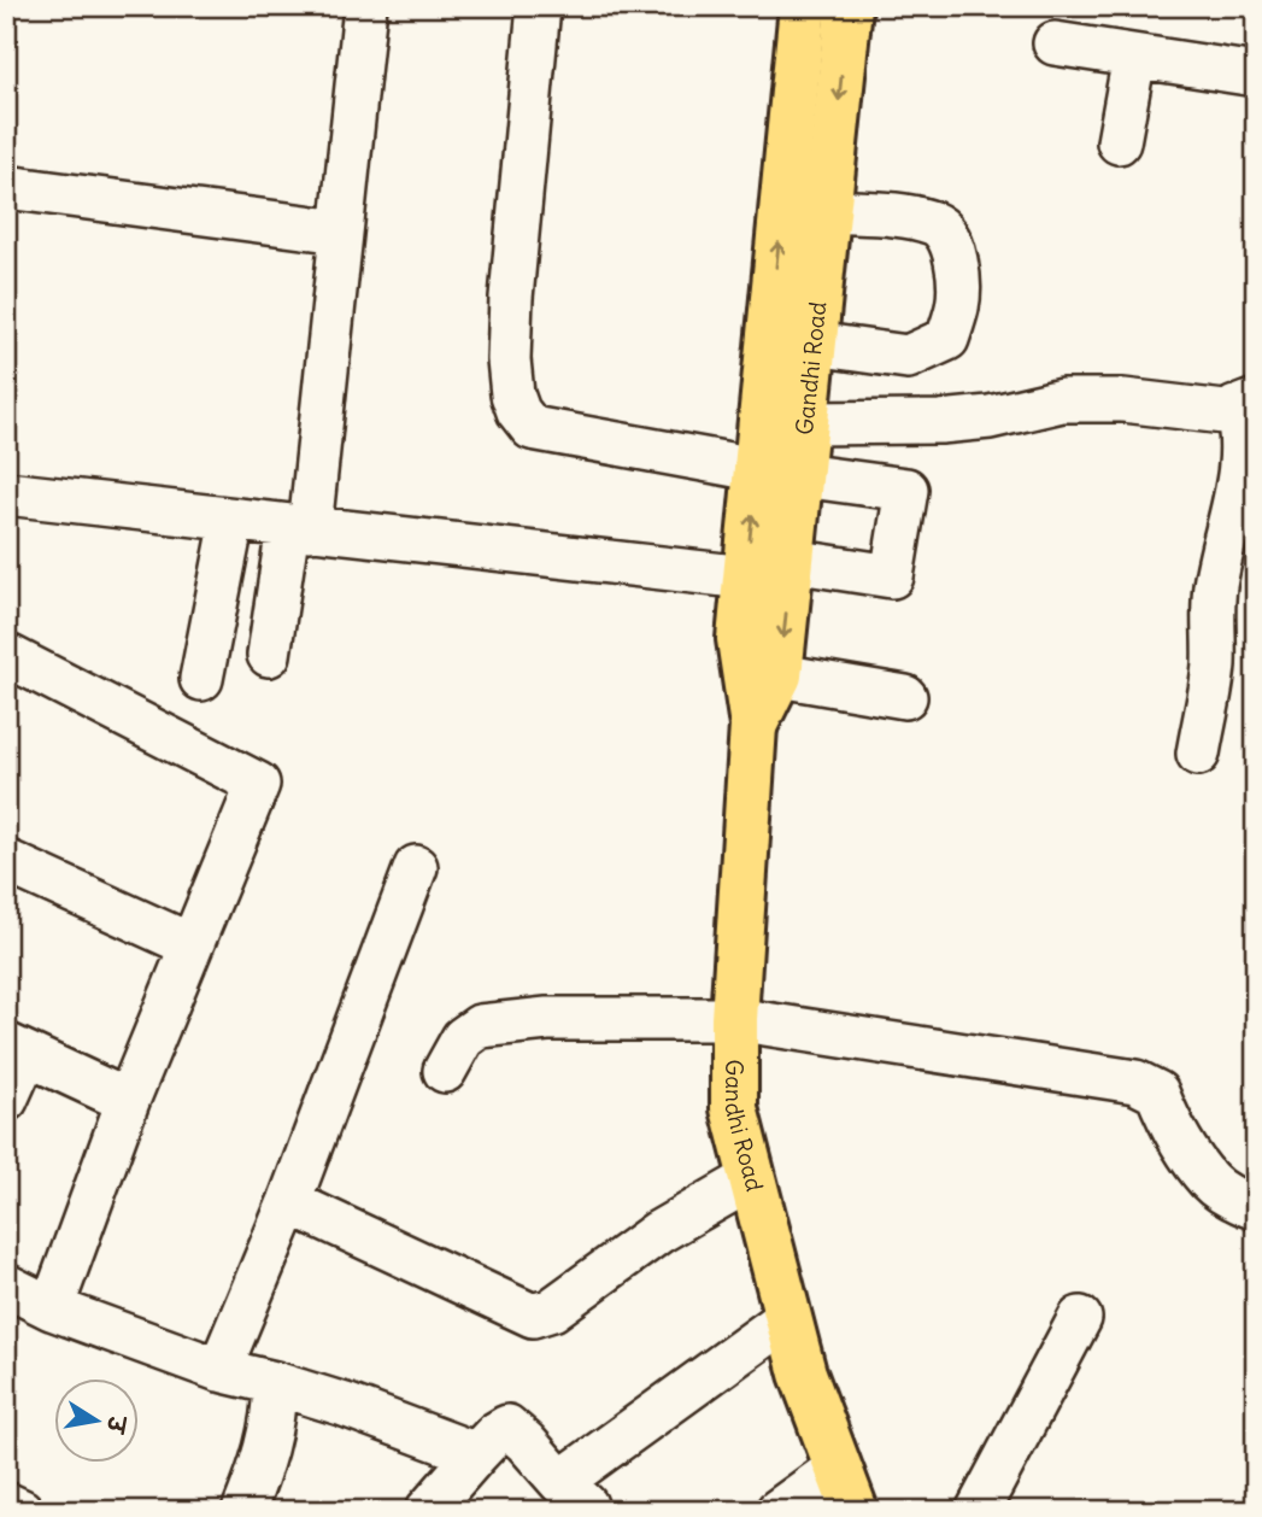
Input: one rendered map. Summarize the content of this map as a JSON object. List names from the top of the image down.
{
  "streets": {
    "main road": ["Gandhi Road"]
  },
  "north": "right"
}
